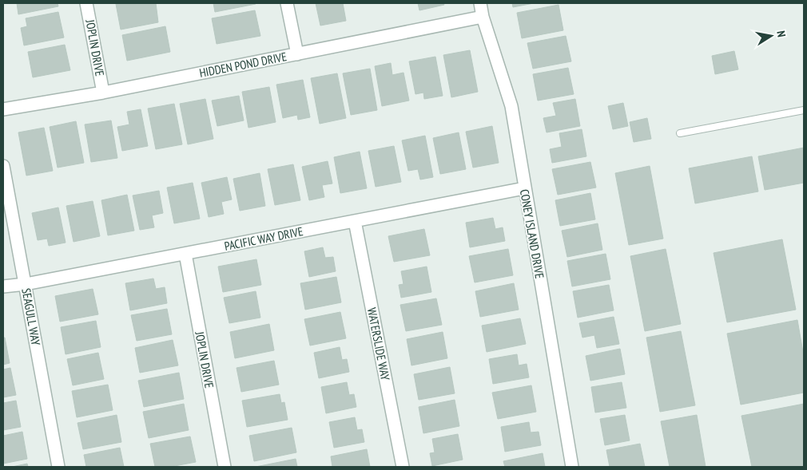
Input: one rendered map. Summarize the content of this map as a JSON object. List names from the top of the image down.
{
  "streets": {
    "street": [
      "JOPLIN DRIVE",
      "HIDDEN POND DRIVE",
      "CONEY ISLAND DRIVE",
      "PACIFIC WAY DRIVE",
      "SEAGULL WAY",
      "WATERSLIDE WAY"
    ]
  },
  "crossings": [
    ["JOPLIN DRIVE", "HIDDEN POND DRIVE"],
    ["JOPLIN DRIVE", "PACIFIC WAY DRIVE"],
    ["HIDDEN POND DRIVE", "CONEY ISLAND DRIVE"],
    ["CONEY ISLAND DRIVE", "PACIFIC WAY DRIVE"],
    ["PACIFIC WAY DRIVE", "SEAGULL WAY"],
    ["PACIFIC WAY DRIVE", "WATERSLIDE WAY"]
  ],
  "north": "right"
}
